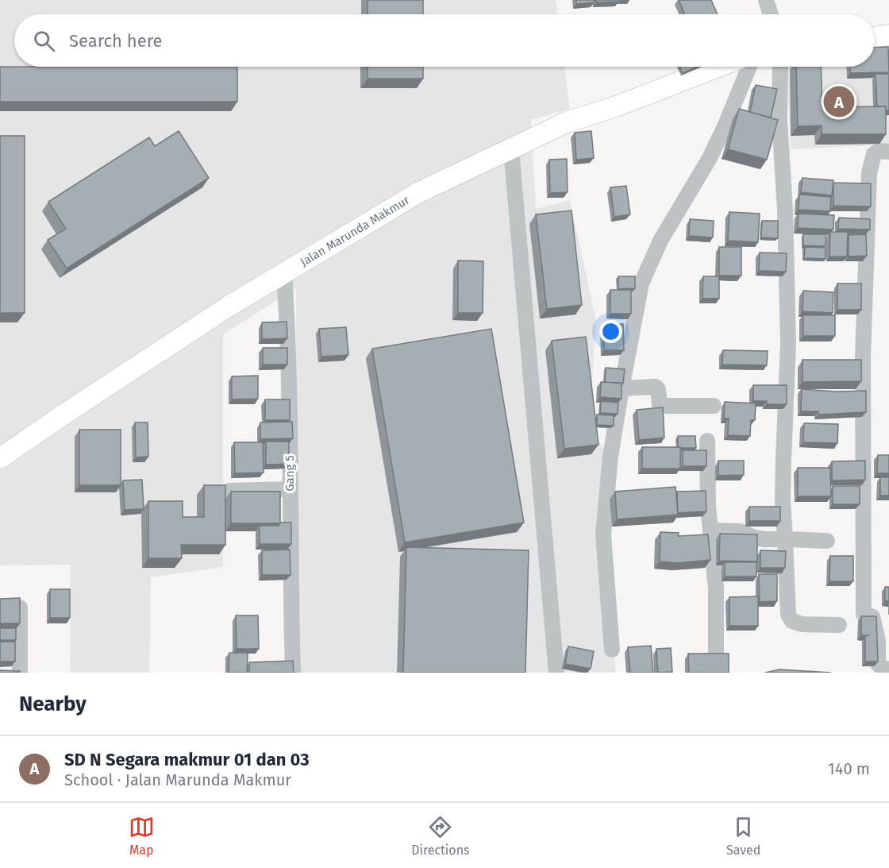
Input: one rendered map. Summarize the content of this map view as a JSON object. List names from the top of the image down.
{
  "streets": {
    "main road": ["Jalan Marunda Makmur"],
    "street": ["Gang 5"]
  },
  "crossings": [
    ["Jalan Marunda Makmur", "Gang 5"]
  ],
  "page": {
    "search": "Search here",
    "pins": "A",
    "heading": "Nearby",
    "list": [
      {
        "mark": "A",
        "name": "SD N Segara makmur 01 dan 03",
        "note": "School · Jalan Marunda Makmur",
        "value": "140 m"
      }
    ],
    "nav": ["Map", "Directions", "Saved"]
  }
}
